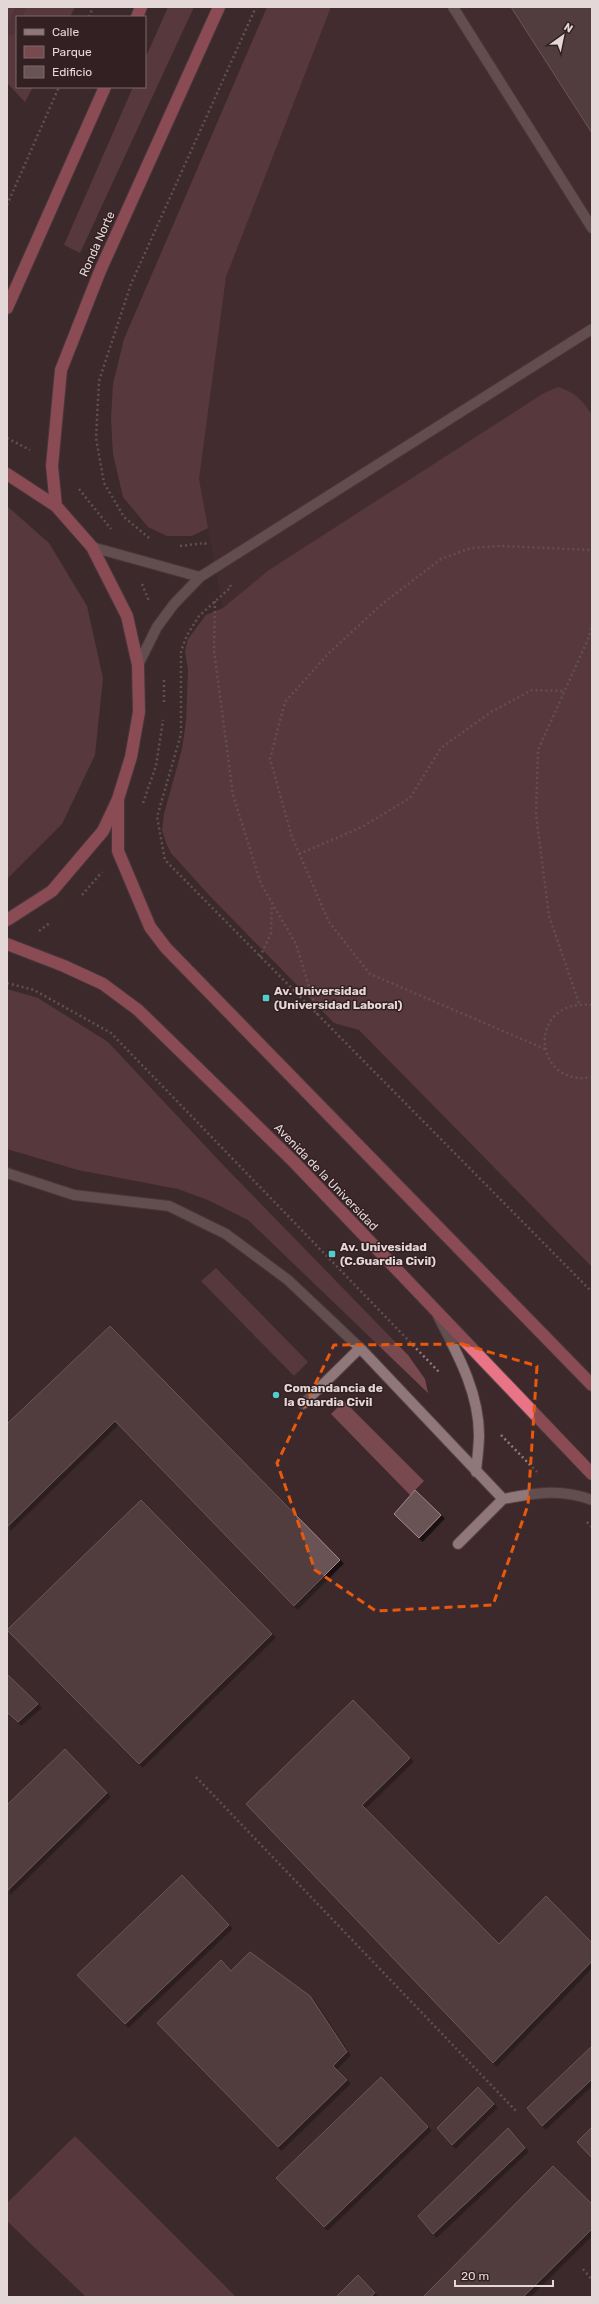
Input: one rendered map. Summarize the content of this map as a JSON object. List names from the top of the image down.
{
  "streets": {
    "highway": ["Ronda Norte", "Avenida de la Universidad"]
  },
  "places": {
    "transit": ["Av. Universidad (Universidad Laboral)", "Av. Univesidad (C.Guardia Civil)"],
    "other": ["Comandancia de la Guardia Civil"]
  },
  "legend": ["Calle", "Parque", "Edificio"],
  "scale_bar": "20 m",
  "north": "top right"
}
